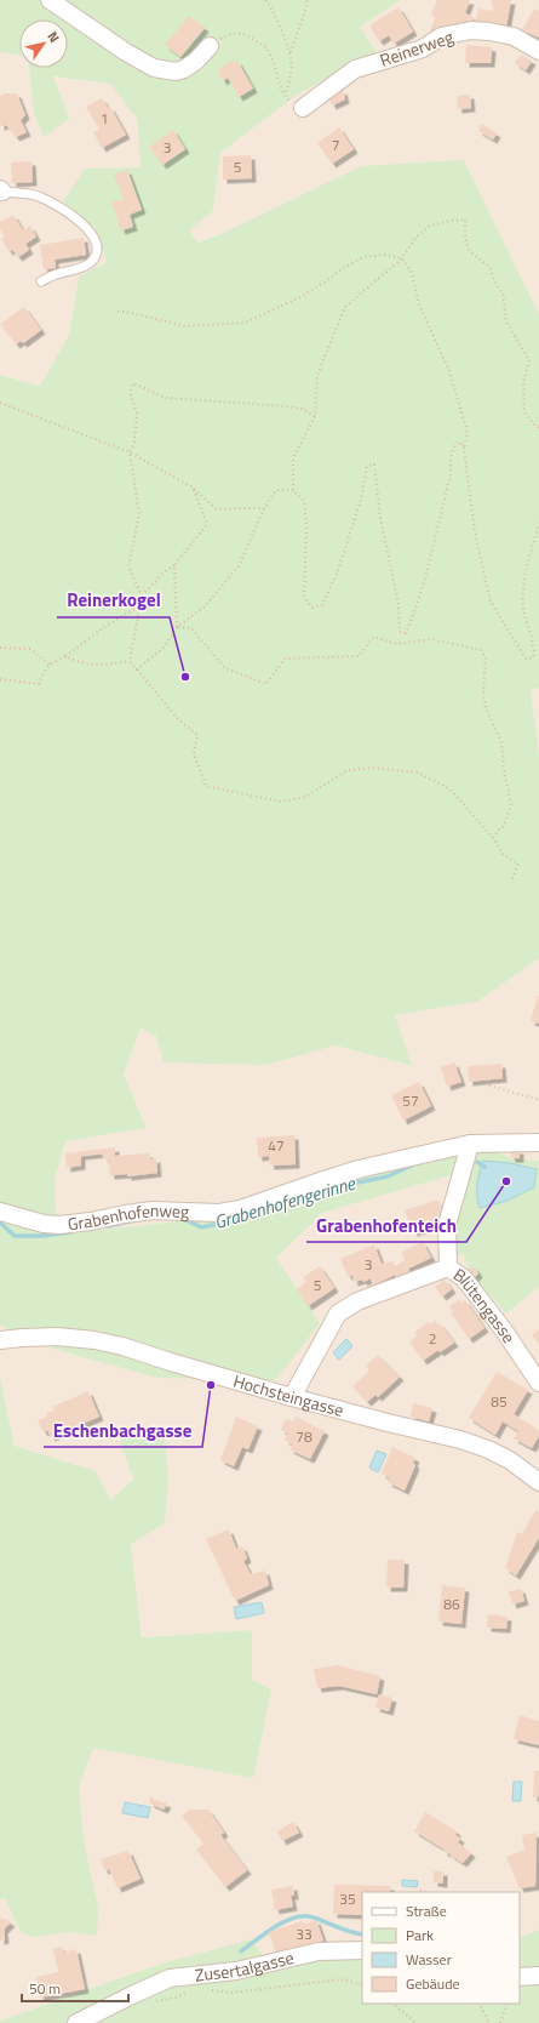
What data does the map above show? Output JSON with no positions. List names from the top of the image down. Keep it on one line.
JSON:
{"streets":{"street":["Reinerweg","Grabenhofenweg","Blütengasse","Hochsteingasse","Zusertalgasse"]},"crossings":[["Grabenhofenweg","Blütengasse"]],"water":["Grabenhofengerinne"],"places":["Reinerkogel","Grabenhofenteich","Eschenbachgasse"],"house_numbers":["1","7","3","5","57","47","3","5","2","85","78","86","35","33"],"legend":["Straße","Park","Wasser","Gebäude"],"scale_bar":"50 m","north":"top right"}
